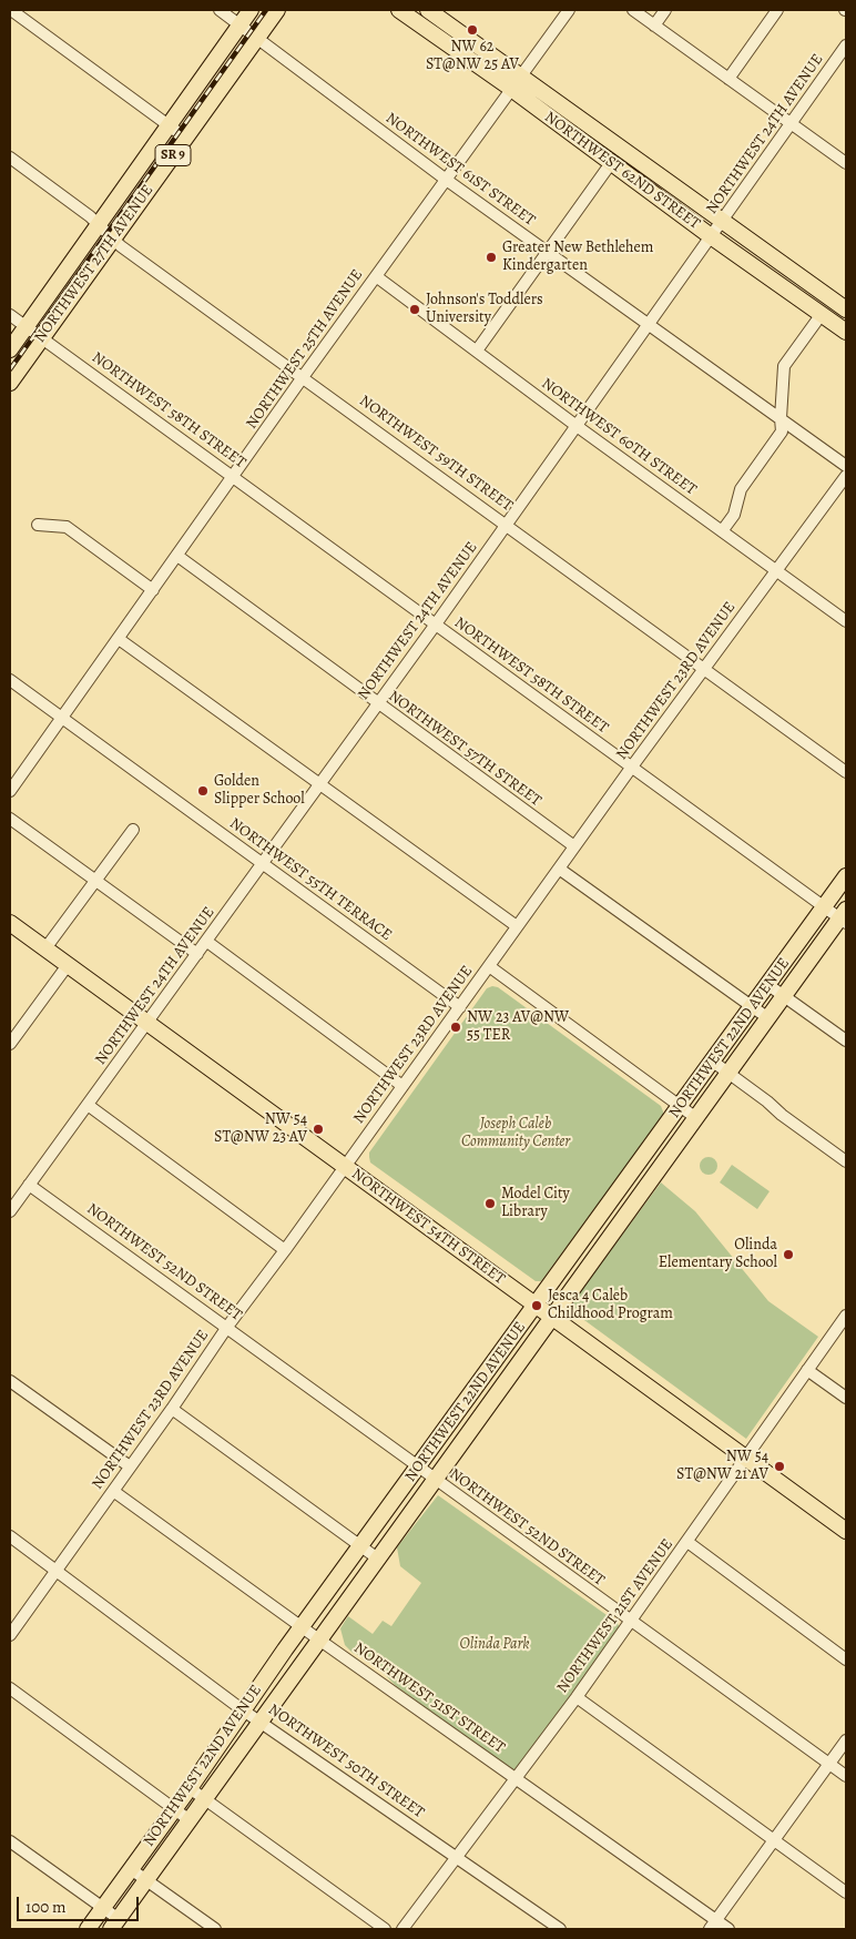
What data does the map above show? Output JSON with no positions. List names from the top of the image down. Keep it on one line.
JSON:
{"streets":{"main road":["SR 9","NORTHWEST 62ND STREET","NORTHWEST 27TH AVENUE","NORTHWEST 22ND AVENUE","NORTHWEST 54TH STREET"],"street":["NORTHWEST 24TH AVENUE","NORTHWEST 61ST STREET","NORTHWEST 25TH AVENUE","NORTHWEST 58TH STREET","NORTHWEST 60TH STREET","NORTHWEST 59TH STREET","NORTHWEST 23RD AVENUE","NORTHWEST 57TH STREET","NORTHWEST 55TH TERRACE","NORTHWEST 52ND STREET","NORTHWEST 21ST AVENUE","NORTHWEST 51ST STREET","NORTHWEST 50TH STREET"]},"crossings":[["NORTHWEST 24TH AVENUE","NORTHWEST 61ST STREET"],["NORTHWEST 24TH AVENUE","NORTHWEST 62ND STREET"],["NORTHWEST 24TH AVENUE","NORTHWEST 58TH STREET"],["NORTHWEST 24TH AVENUE","NORTHWEST 60TH STREET"],["NORTHWEST 24TH AVENUE","NORTHWEST 59TH STREET"],["NORTHWEST 24TH AVENUE","NORTHWEST 57TH STREET"],["NORTHWEST 24TH AVENUE","NORTHWEST 55TH TERRACE"],["NORTHWEST 24TH AVENUE","NORTHWEST 54TH STREET"],["NORTHWEST 24TH AVENUE","NORTHWEST 52ND STREET"],["NORTHWEST 61ST STREET","NORTHWEST 27TH AVENUE"],["NORTHWEST 61ST STREET","NORTHWEST 25TH AVENUE"],["NORTHWEST 62ND STREET","NORTHWEST 25TH AVENUE"],["NORTHWEST 27TH AVENUE","NORTHWEST 58TH STREET"],["NORTHWEST 27TH AVENUE","NORTHWEST 59TH STREET"],["NORTHWEST 25TH AVENUE","NORTHWEST 58TH STREET"],["NORTHWEST 25TH AVENUE","NORTHWEST 60TH STREET"],["NORTHWEST 25TH AVENUE","NORTHWEST 59TH STREET"],["NORTHWEST 25TH AVENUE","NORTHWEST 57TH STREET"],["NORTHWEST 25TH AVENUE","NORTHWEST 55TH TERRACE"],["NORTHWEST 58TH STREET","NORTHWEST 23RD AVENUE"],["NORTHWEST 58TH STREET","NORTHWEST 22ND AVENUE"],["NORTHWEST 60TH STREET","NORTHWEST 23RD AVENUE"],["NORTHWEST 59TH STREET","NORTHWEST 23RD AVENUE"],["NORTHWEST 23RD AVENUE","NORTHWEST 57TH STREET"],["NORTHWEST 23RD AVENUE","NORTHWEST 55TH TERRACE"],["NORTHWEST 23RD AVENUE","NORTHWEST 54TH STREET"],["NORTHWEST 23RD AVENUE","NORTHWEST 52ND STREET"],["NORTHWEST 23RD AVENUE","NORTHWEST 51ST STREET"],["NORTHWEST 23RD AVENUE","NORTHWEST 50TH STREET"],["NORTHWEST 22ND AVENUE","NORTHWEST 54TH STREET"],["NORTHWEST 22ND AVENUE","NORTHWEST 52ND STREET"],["NORTHWEST 22ND AVENUE","NORTHWEST 51ST STREET"],["NORTHWEST 22ND AVENUE","NORTHWEST 50TH STREET"],["NORTHWEST 54TH STREET","NORTHWEST 21ST AVENUE"],["NORTHWEST 52ND STREET","NORTHWEST 21ST AVENUE"],["NORTHWEST 21ST AVENUE","NORTHWEST 51ST STREET"],["NORTHWEST 21ST AVENUE","NORTHWEST 50TH STREET"]],"parks":["Joseph Caleb Community Center","Olinda Park"],"places":["NW 62 ST@NW 25 AV","Greater New Bethlehem Kindergarten","Johnson's Toddlers University","Golden Slipper School","NW 23 AV@NW 55 TER","NW 54 ST@NW 23 AV","Model City Library","Olinda Elementary School","Jesca 4 Caleb Childhood Program","NW 54 ST@NW 21 AV"],"scale_bar":"100 m"}
